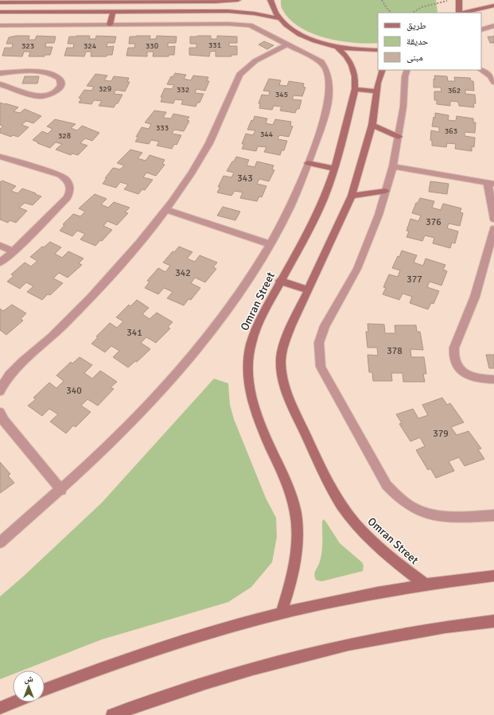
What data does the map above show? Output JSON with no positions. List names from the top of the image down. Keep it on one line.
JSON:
{"streets":{"street":["Omran Street"]},"house_numbers":["331","323","324","330","329","332","362","345","333","363","344","328","343","376","342","377","341","378","340","379"],"legend":["طريق","حديقة","مبنى"],"north":"top"}
